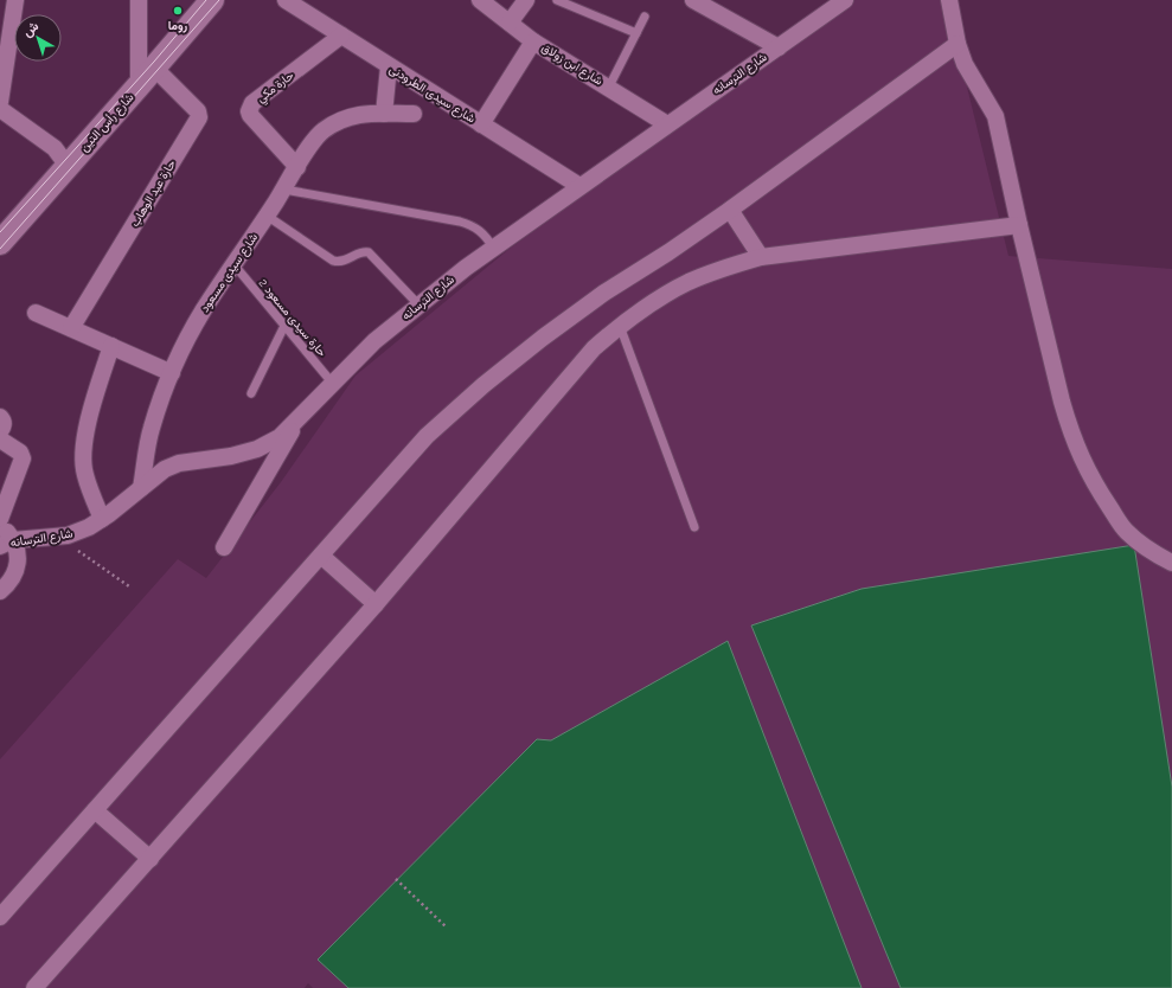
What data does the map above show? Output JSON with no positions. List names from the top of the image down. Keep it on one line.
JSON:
{"streets":{"street":["شارع ابن زولاق","شارع الترسانه","حارة مكي","شارع سيدى الطرودنى","شارع رأس التين","حارة عبد الوهاب","شارع سيدى مسعود"],"lane":["حارة سيدى مسعود 2"]},"crossings":[["شارع ابن زولاق","شارع الترسانه"],["شارع الترسانه","شارع سيدى الطرودنى"],["شارع الترسانه","شارع سيدى مسعود"],["شارع الترسانه","حارة سيدى مسعود 2"],["حارة مكي","شارع سيدى الطرودنى"],["حارة مكي","شارع سيدى مسعود"],["شارع رأس التين","حارة عبد الوهاب"],["شارع سيدى مسعود","حارة سيدى مسعود 2"]],"places":["روما"],"north":"top left"}
